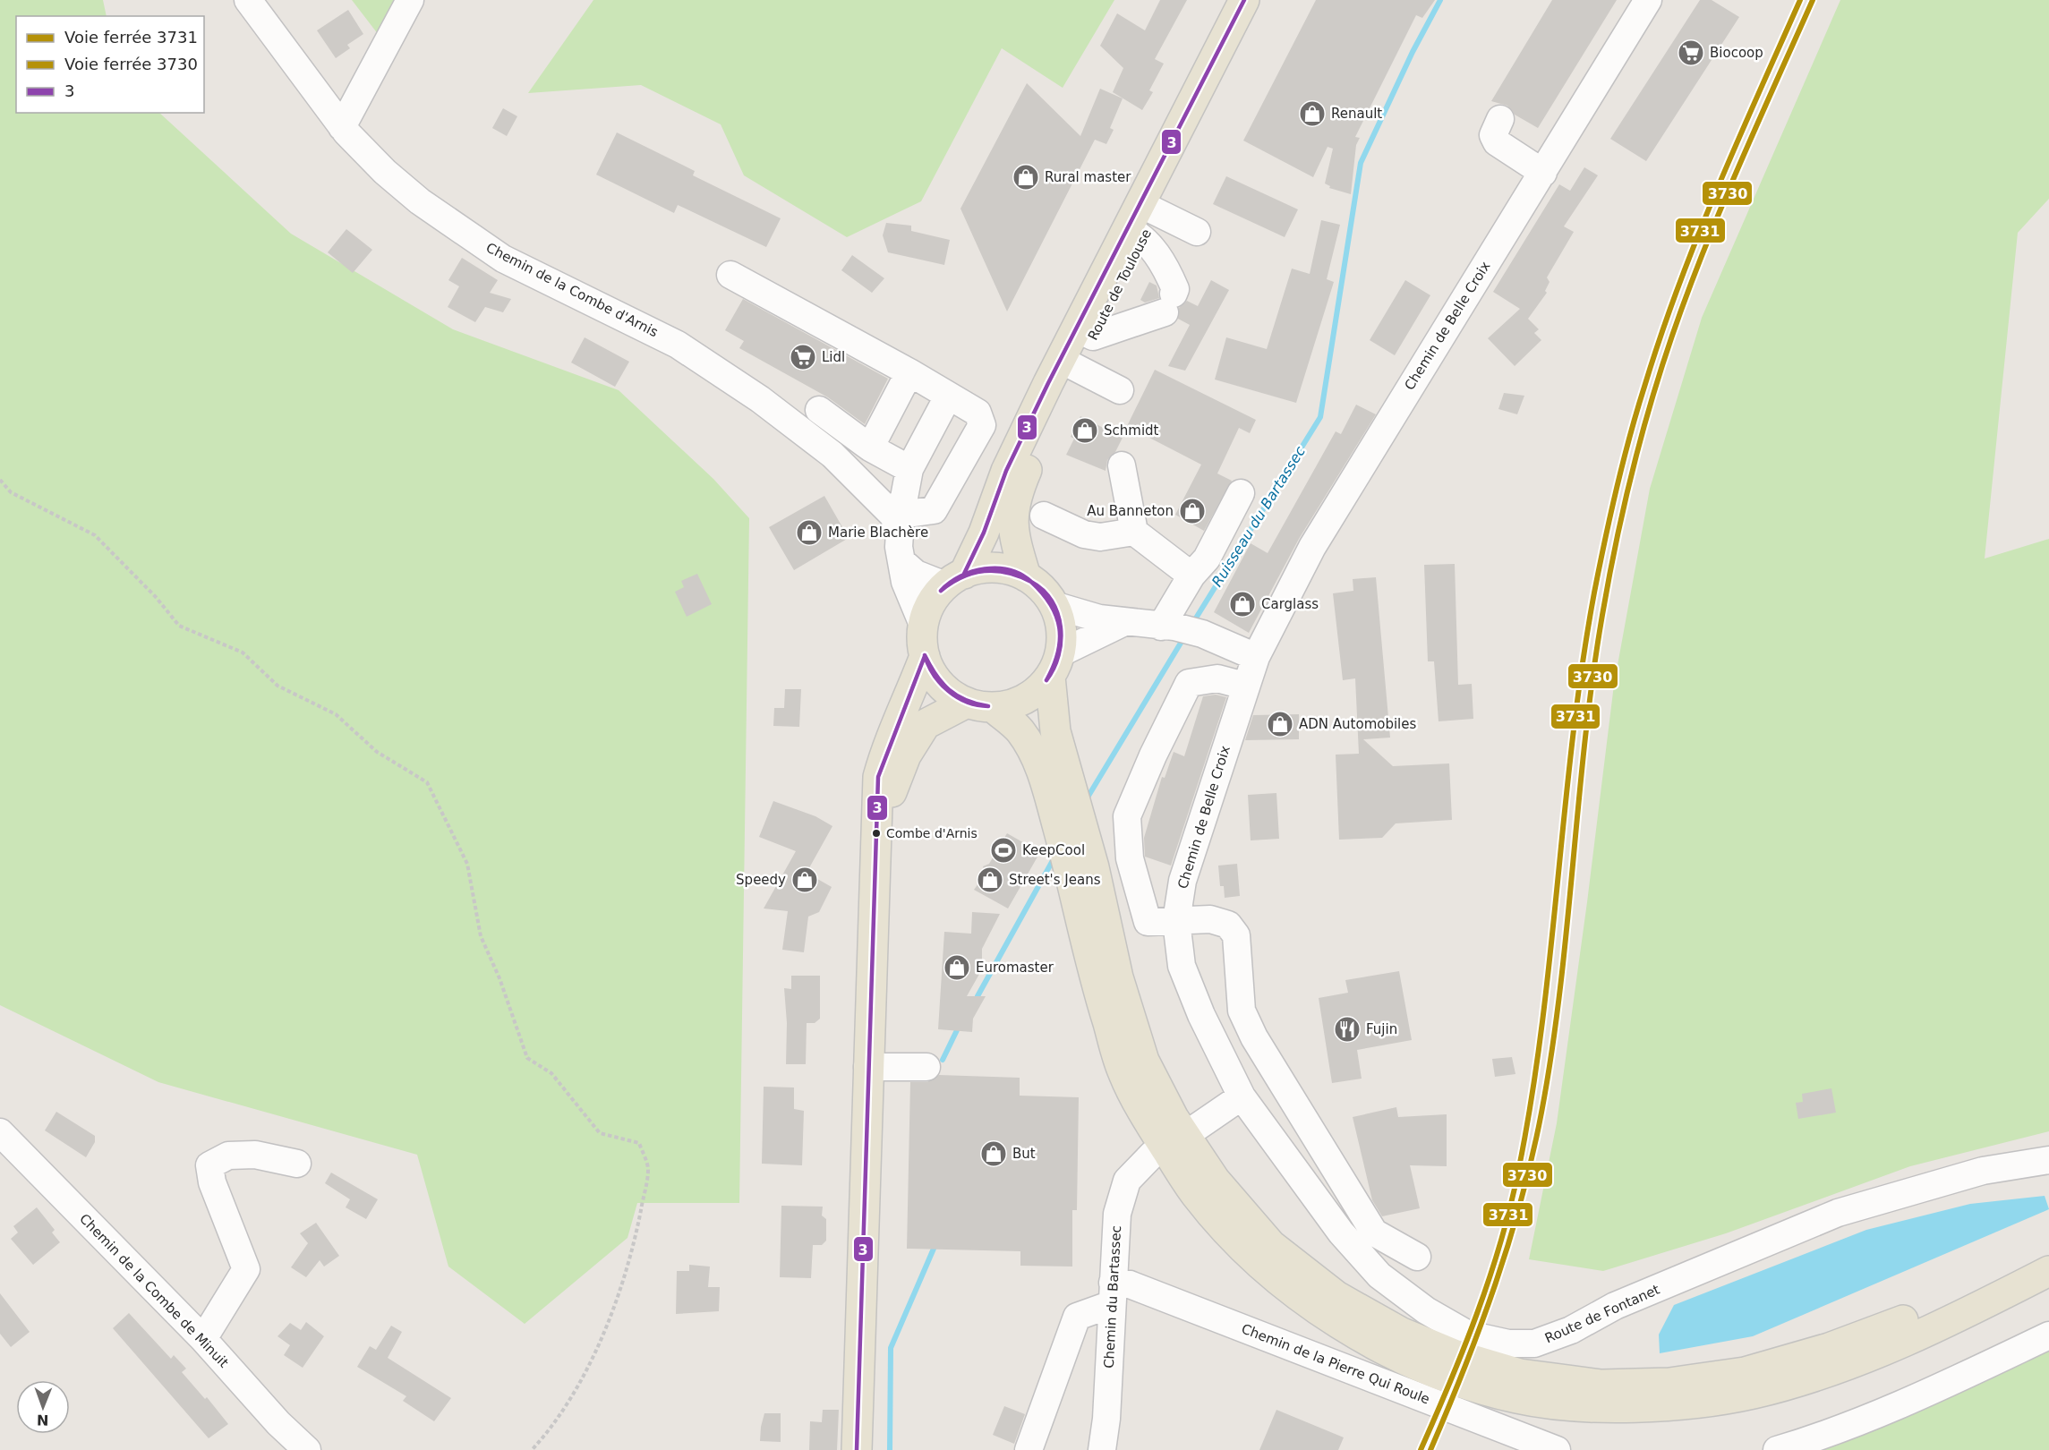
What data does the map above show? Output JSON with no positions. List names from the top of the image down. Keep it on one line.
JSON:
{"streets":{"main road":["Route de Toulouse"],"street":["Chemin de la Combe d'Arnis","Chemin de Belle Croix","Chemin de la Combe de Minuit","Chemin du Bartassec","Route de Fontanet","Chemin de la Pierre Qui Roule"]},"crossings":[["Chemin de Belle Croix","Route de Fontanet"],["Chemin du Bartassec","Chemin de la Pierre Qui Roule"]],"water":["Ruisseau du Bartassec"],"places":{"supermarket":["Biocoop","Lidl"],"shop":["Renault","Rural master","Schmidt","Au Banneton","Marie Blachère","Carglass","ADN Automobiles","Speedy","Street's Jeans","Euromaster","But"],"other":["Combe d'Arnis"],"sports":["KeepCool"],"restaurant":["Fujin"]},"lines":["rail line 3731","rail line 3730","transit line 3"],"legend":["Voie ferrée 3731","Voie ferrée 3730","3"],"north":"bottom"}
